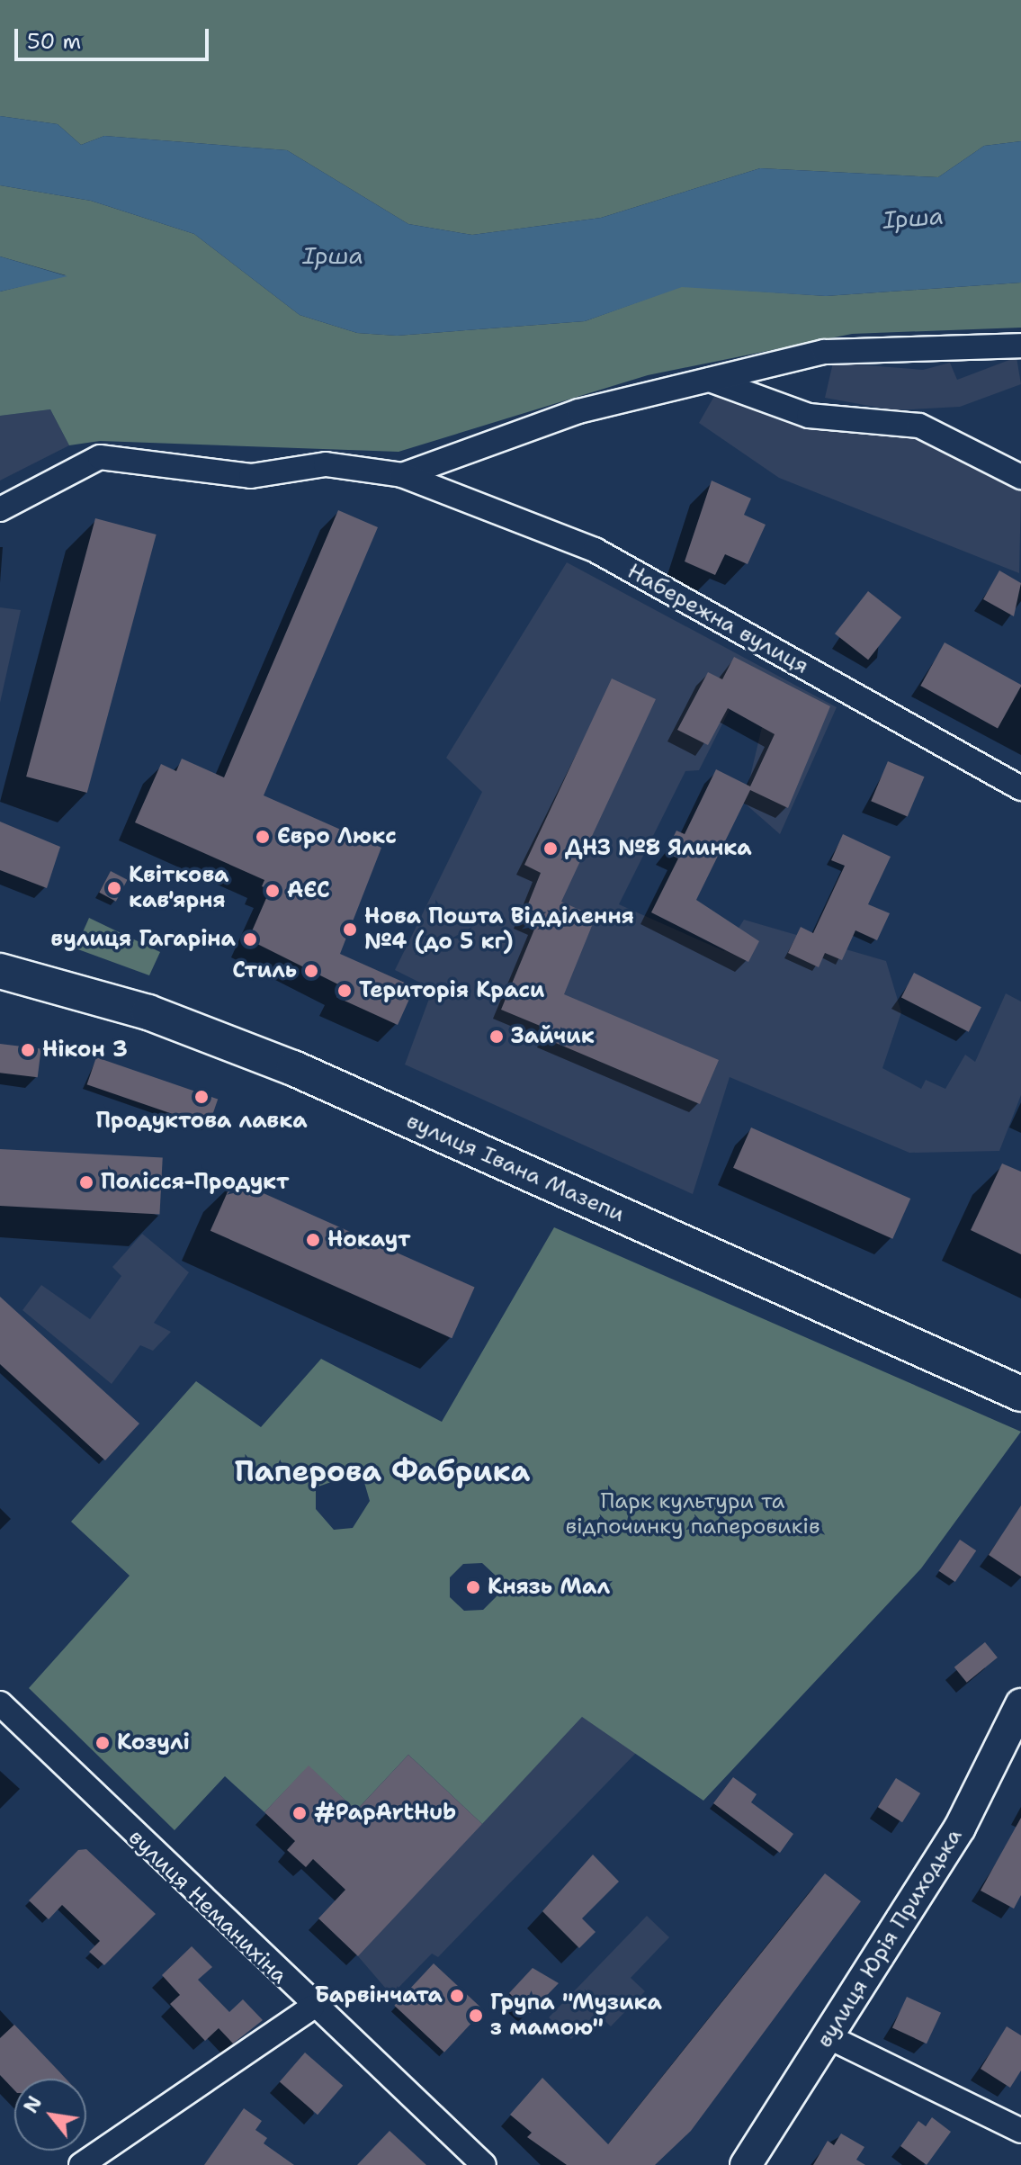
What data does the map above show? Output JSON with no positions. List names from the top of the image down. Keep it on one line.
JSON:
{"streets":{"main road":["вулиця Івана Мазепи"],"street":["Набережна вулиця","вулиця Неманихіна","вулиця Юрія Приходька"]},"districts":["Паперова Фабрика"],"water":["Ірша"],"parks":["Парк культури та відпочинку паперовиків"],"places":["Євро Люкс","ДНЗ №8 Ялинка","Квіткова кав'ярня","АЄС","Нова Пошта Відділення №4 (до 5 кг)","вулиця Гагаріна","Стиль","Територія Краси","Зайчик","Нікон 3","Продуктова лавка","Полісся-Продукт","Нокаут","Князь Мал","Козулі","#PapArtHub","Барвінчата","Група \"Музика з мамою\""],"scale_bar":"50 m","north":"top left"}
